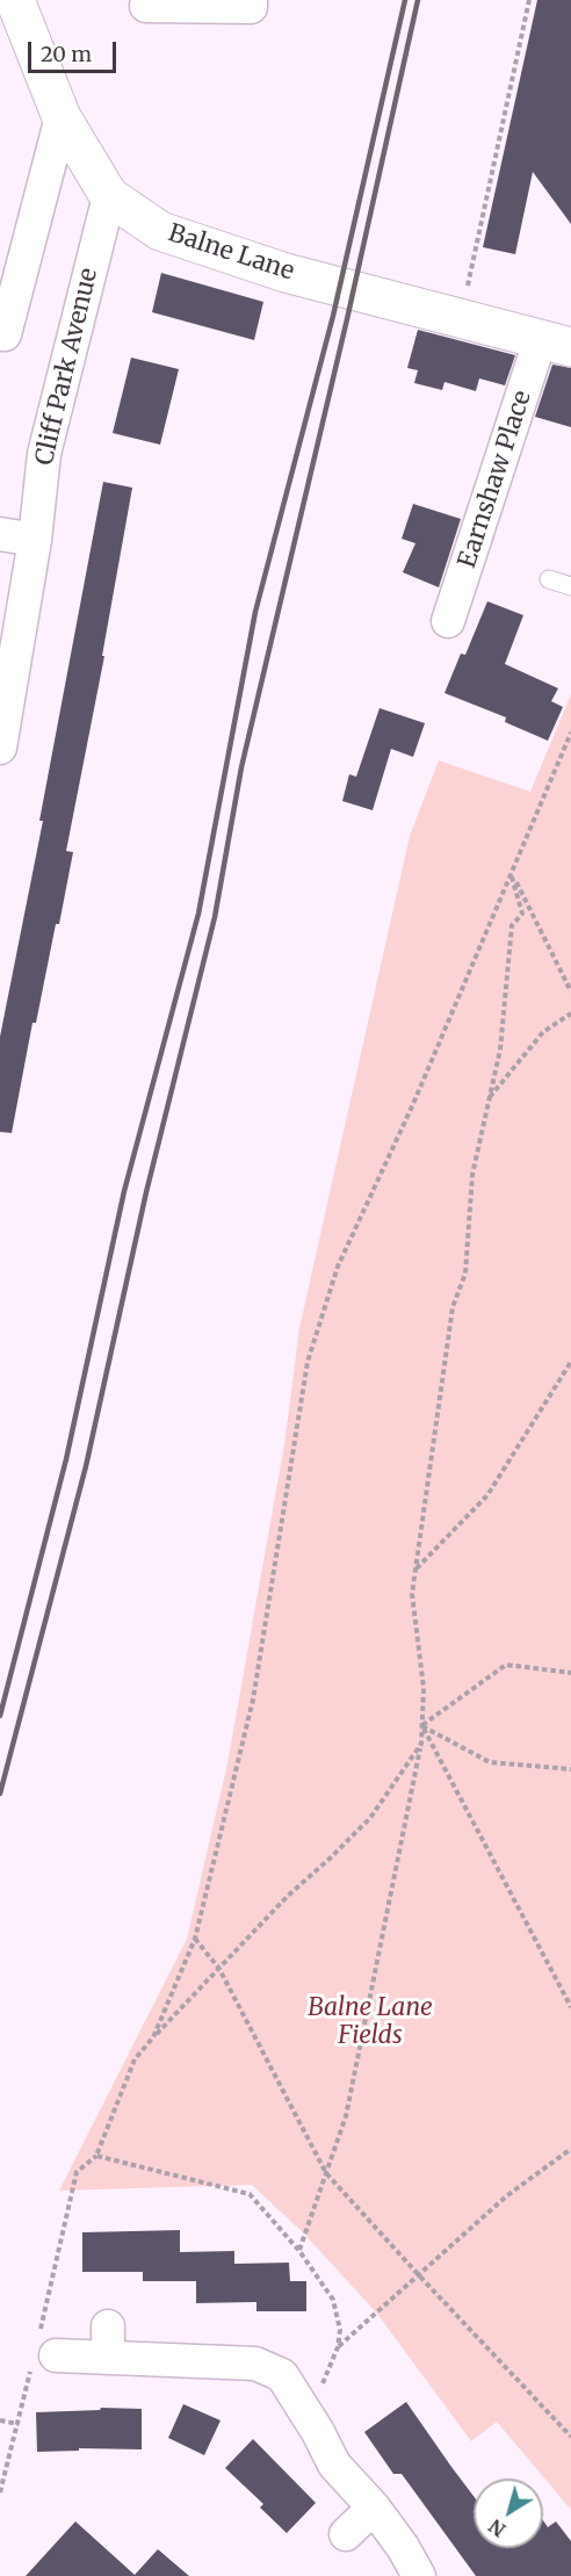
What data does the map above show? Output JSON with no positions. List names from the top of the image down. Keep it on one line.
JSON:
{"streets":{"street":["Balne Lane","Cliff Park Avenue","Earnshaw Place"]},"crossings":[["Balne Lane","Cliff Park Avenue"],["Balne Lane","Earnshaw Place"]],"parks":["Balne Lane Fields"],"scale_bar":"20 m","north":"bottom left"}
